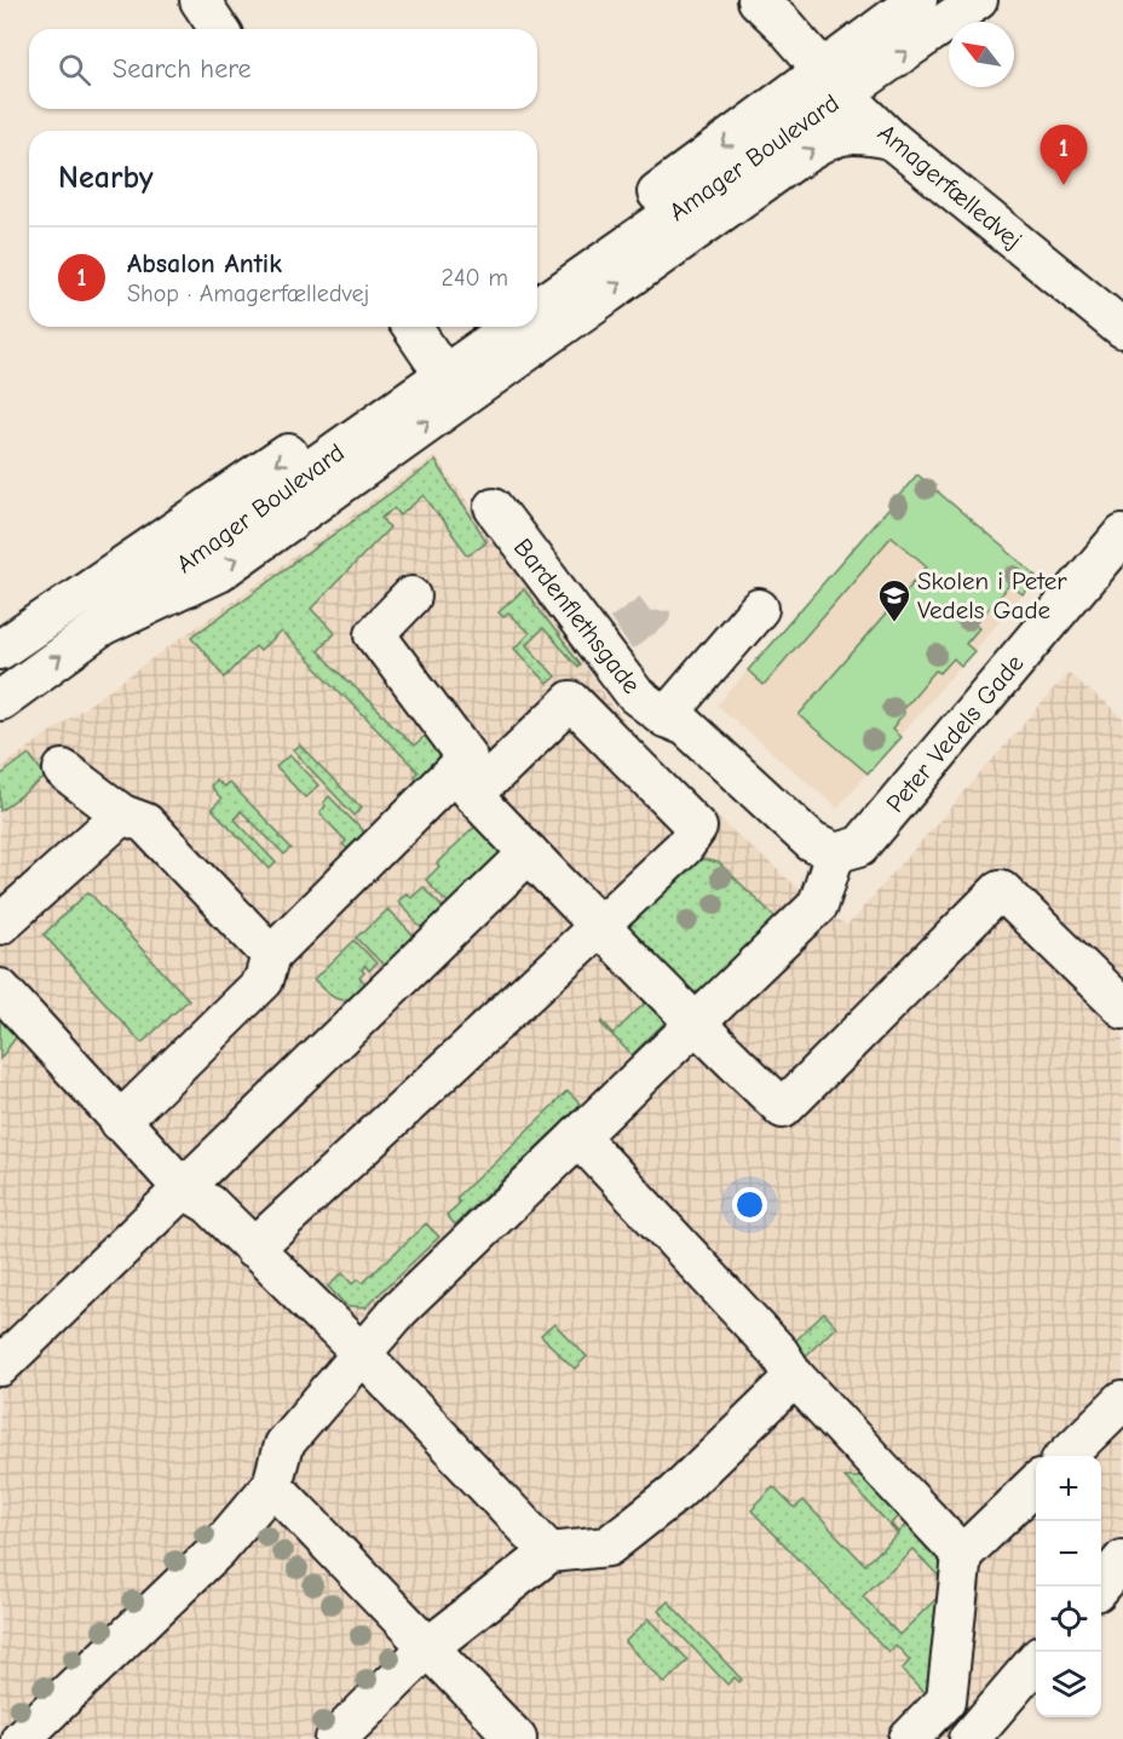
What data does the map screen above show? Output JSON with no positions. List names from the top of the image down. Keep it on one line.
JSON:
{"streets":{"street":["Amager Boulevard","Amagerfælledvej","Bardenflethsgade","Peter Vedels Gade"]},"crossings":[["Amager Boulevard","Amagerfælledvej"],["Bardenflethsgade","Peter Vedels Gade"]],"places":{"school or university":["Skolen i Peter Vedels Gade"]},"north":"top left","page":{"search":"Search here","pins":"1","heading":"Nearby","list":[{"mark":"1","name":"Absalon Antik","note":"Shop · Amagerfælledvej","value":"240 m"}],"map_buttons":["+","−"]}}
